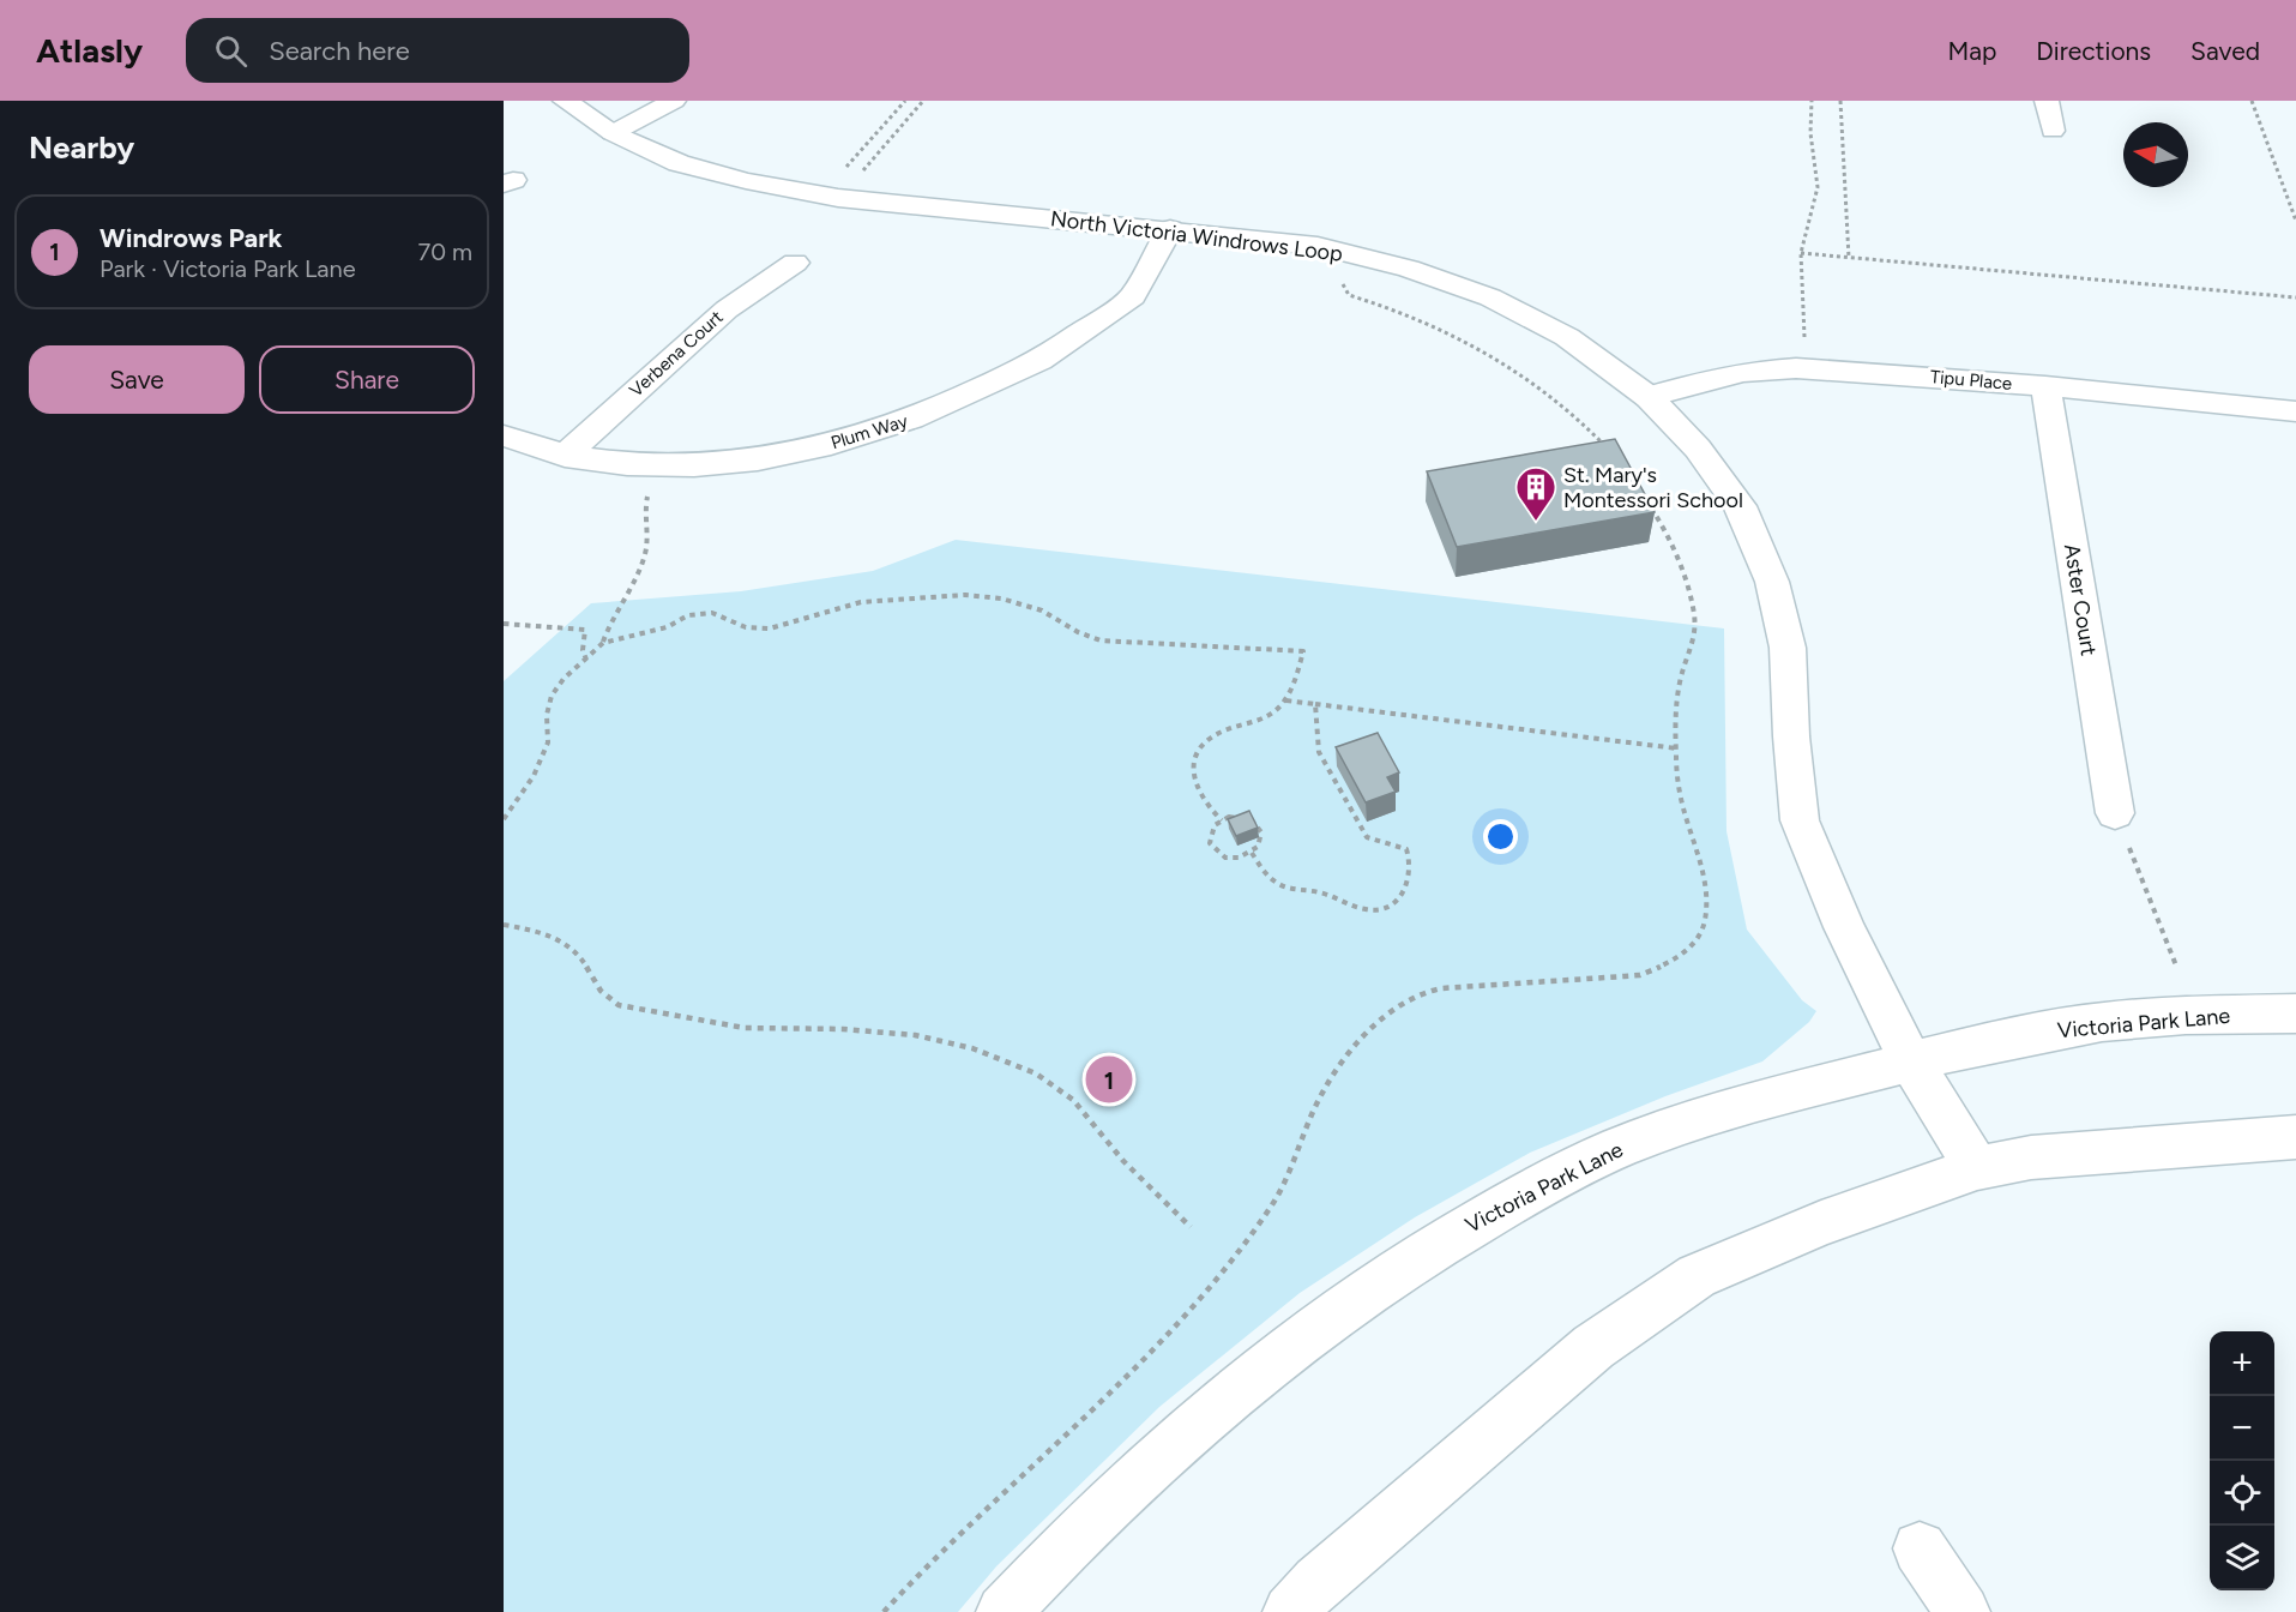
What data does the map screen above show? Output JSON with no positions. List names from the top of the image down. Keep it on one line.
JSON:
{"streets":{"street":["North Victoria Windrows Loop","Verbena Court","Tipu Place","Plum Way","Aster Court","Victoria Park Lane"]},"crossings":[["North Victoria Windrows Loop","Tipu Place"],["North Victoria Windrows Loop","Plum Way"],["North Victoria Windrows Loop","Victoria Park Lane"],["Verbena Court","Plum Way"],["Tipu Place","Aster Court"]],"places":{"building":["St. Mary's Montessori School"]},"north":"left","page":{"header":"Atlasly","search":"Search here","nav":["Map","Directions","Saved"],"heading":"Nearby","list":[{"mark":"1","name":"Windrows Park","note":"Park · Victoria Park Lane","value":"70 m"}],"buttons":["Save","Share"],"pins":"1","map_buttons":["+","−"]}}
